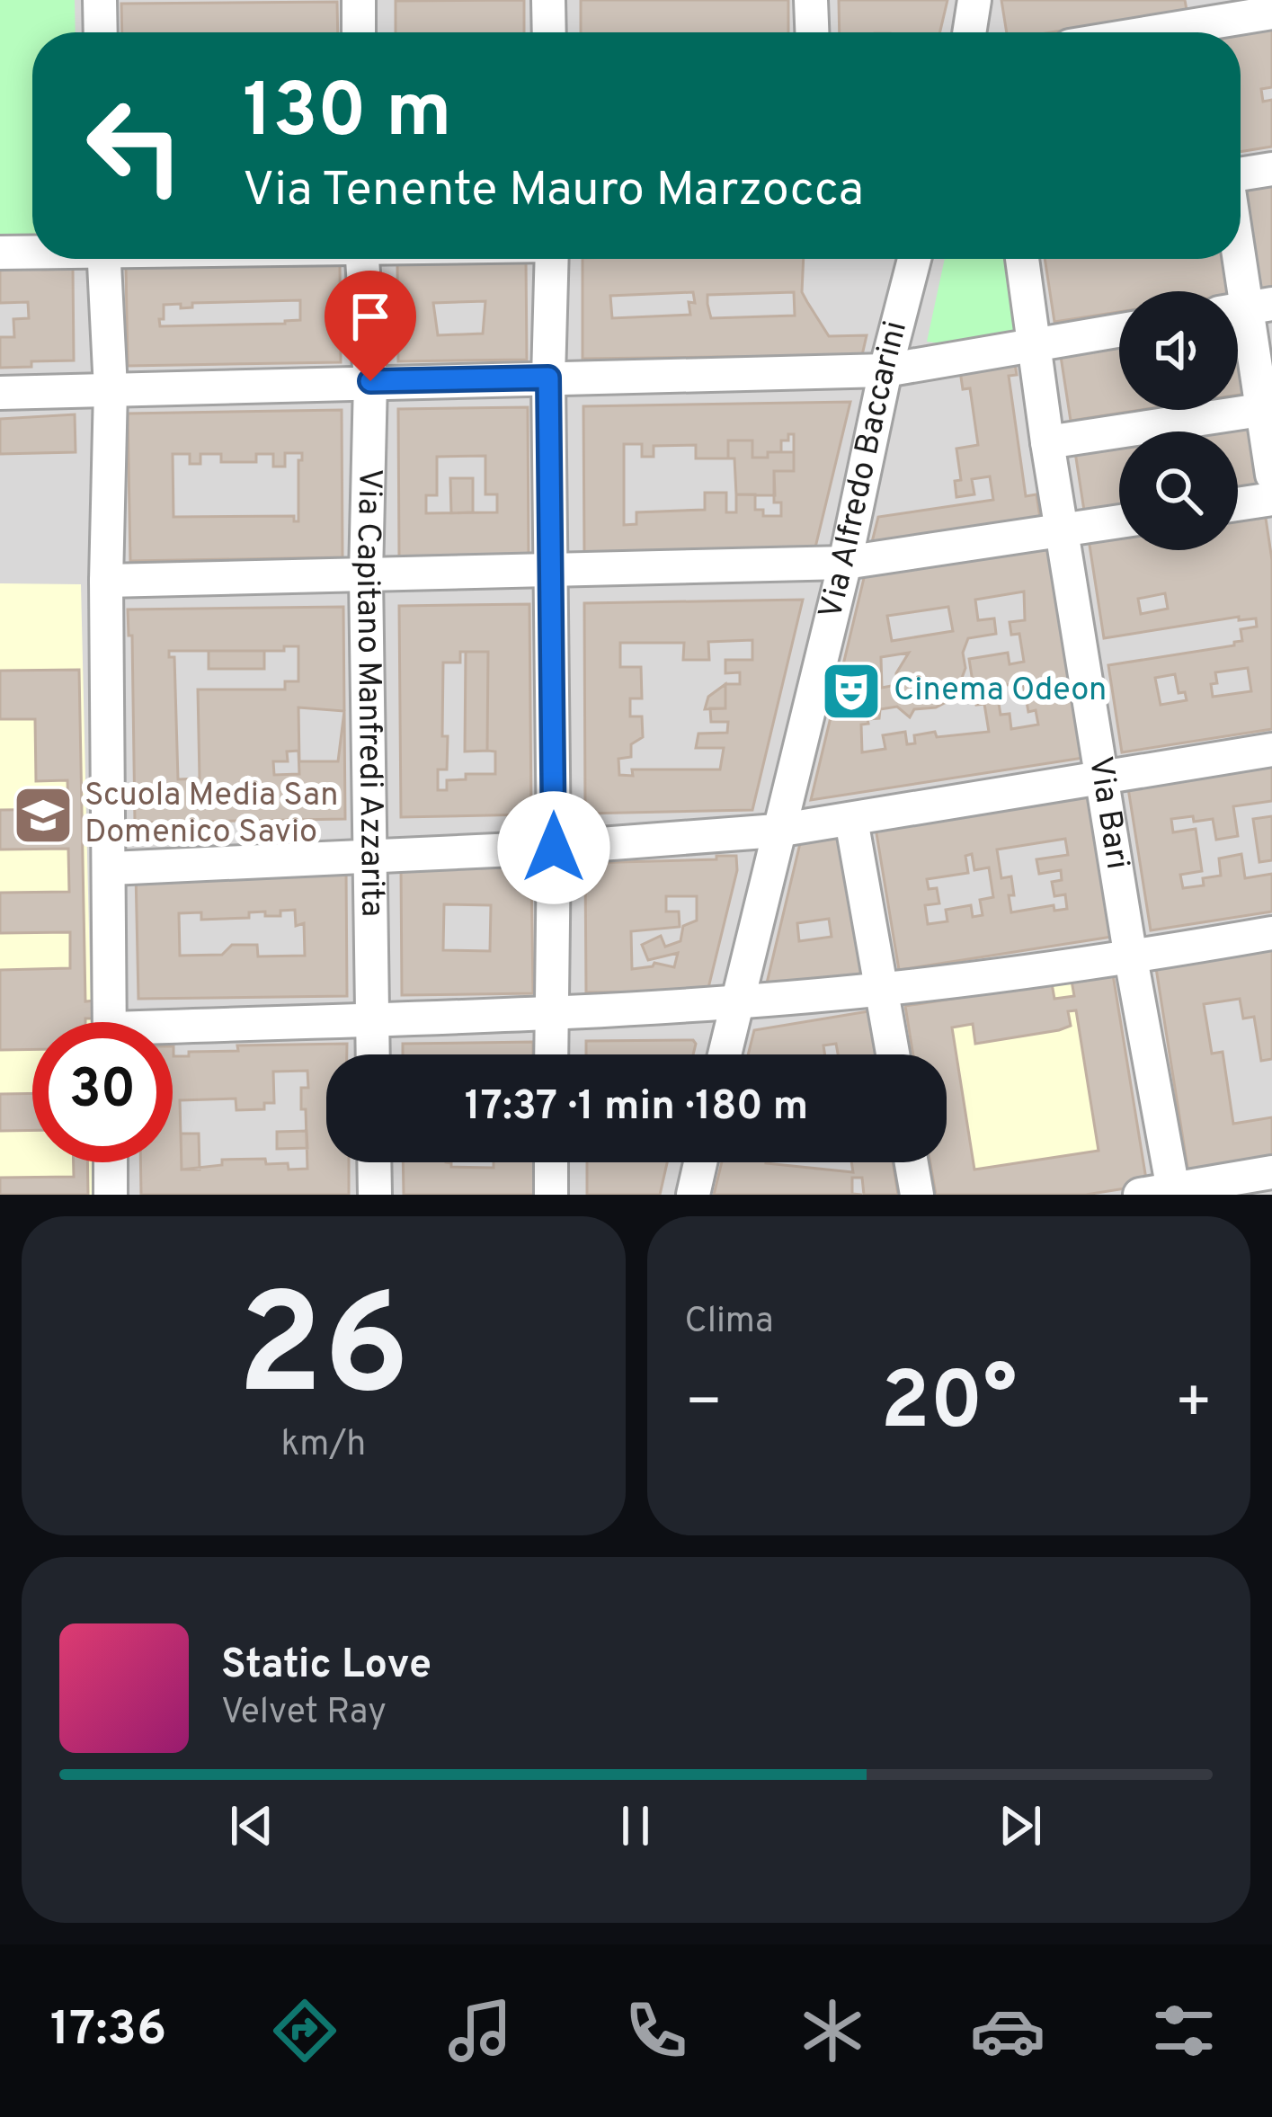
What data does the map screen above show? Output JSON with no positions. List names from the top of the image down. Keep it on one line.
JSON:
{"streets":{"street":["Via Alfredo Baccarini","Via Capitano Manfredi Azzarita","Via Bari"]},"places":{"theatre":["Cinema Odeon"],"school or university":["Scuola Media San Domenico Savio"]},"page":{"turn":["130 m","Via Tenente Mauro Marzocca"],"limit":"30","trip":"17:37 · 1 min · 180 m","tile":[["26","km/h"],"Clima"],"heat":["−","20°","+"],"song":["Static Love","Velvet Ray"],"tabs":"17:36"}}
